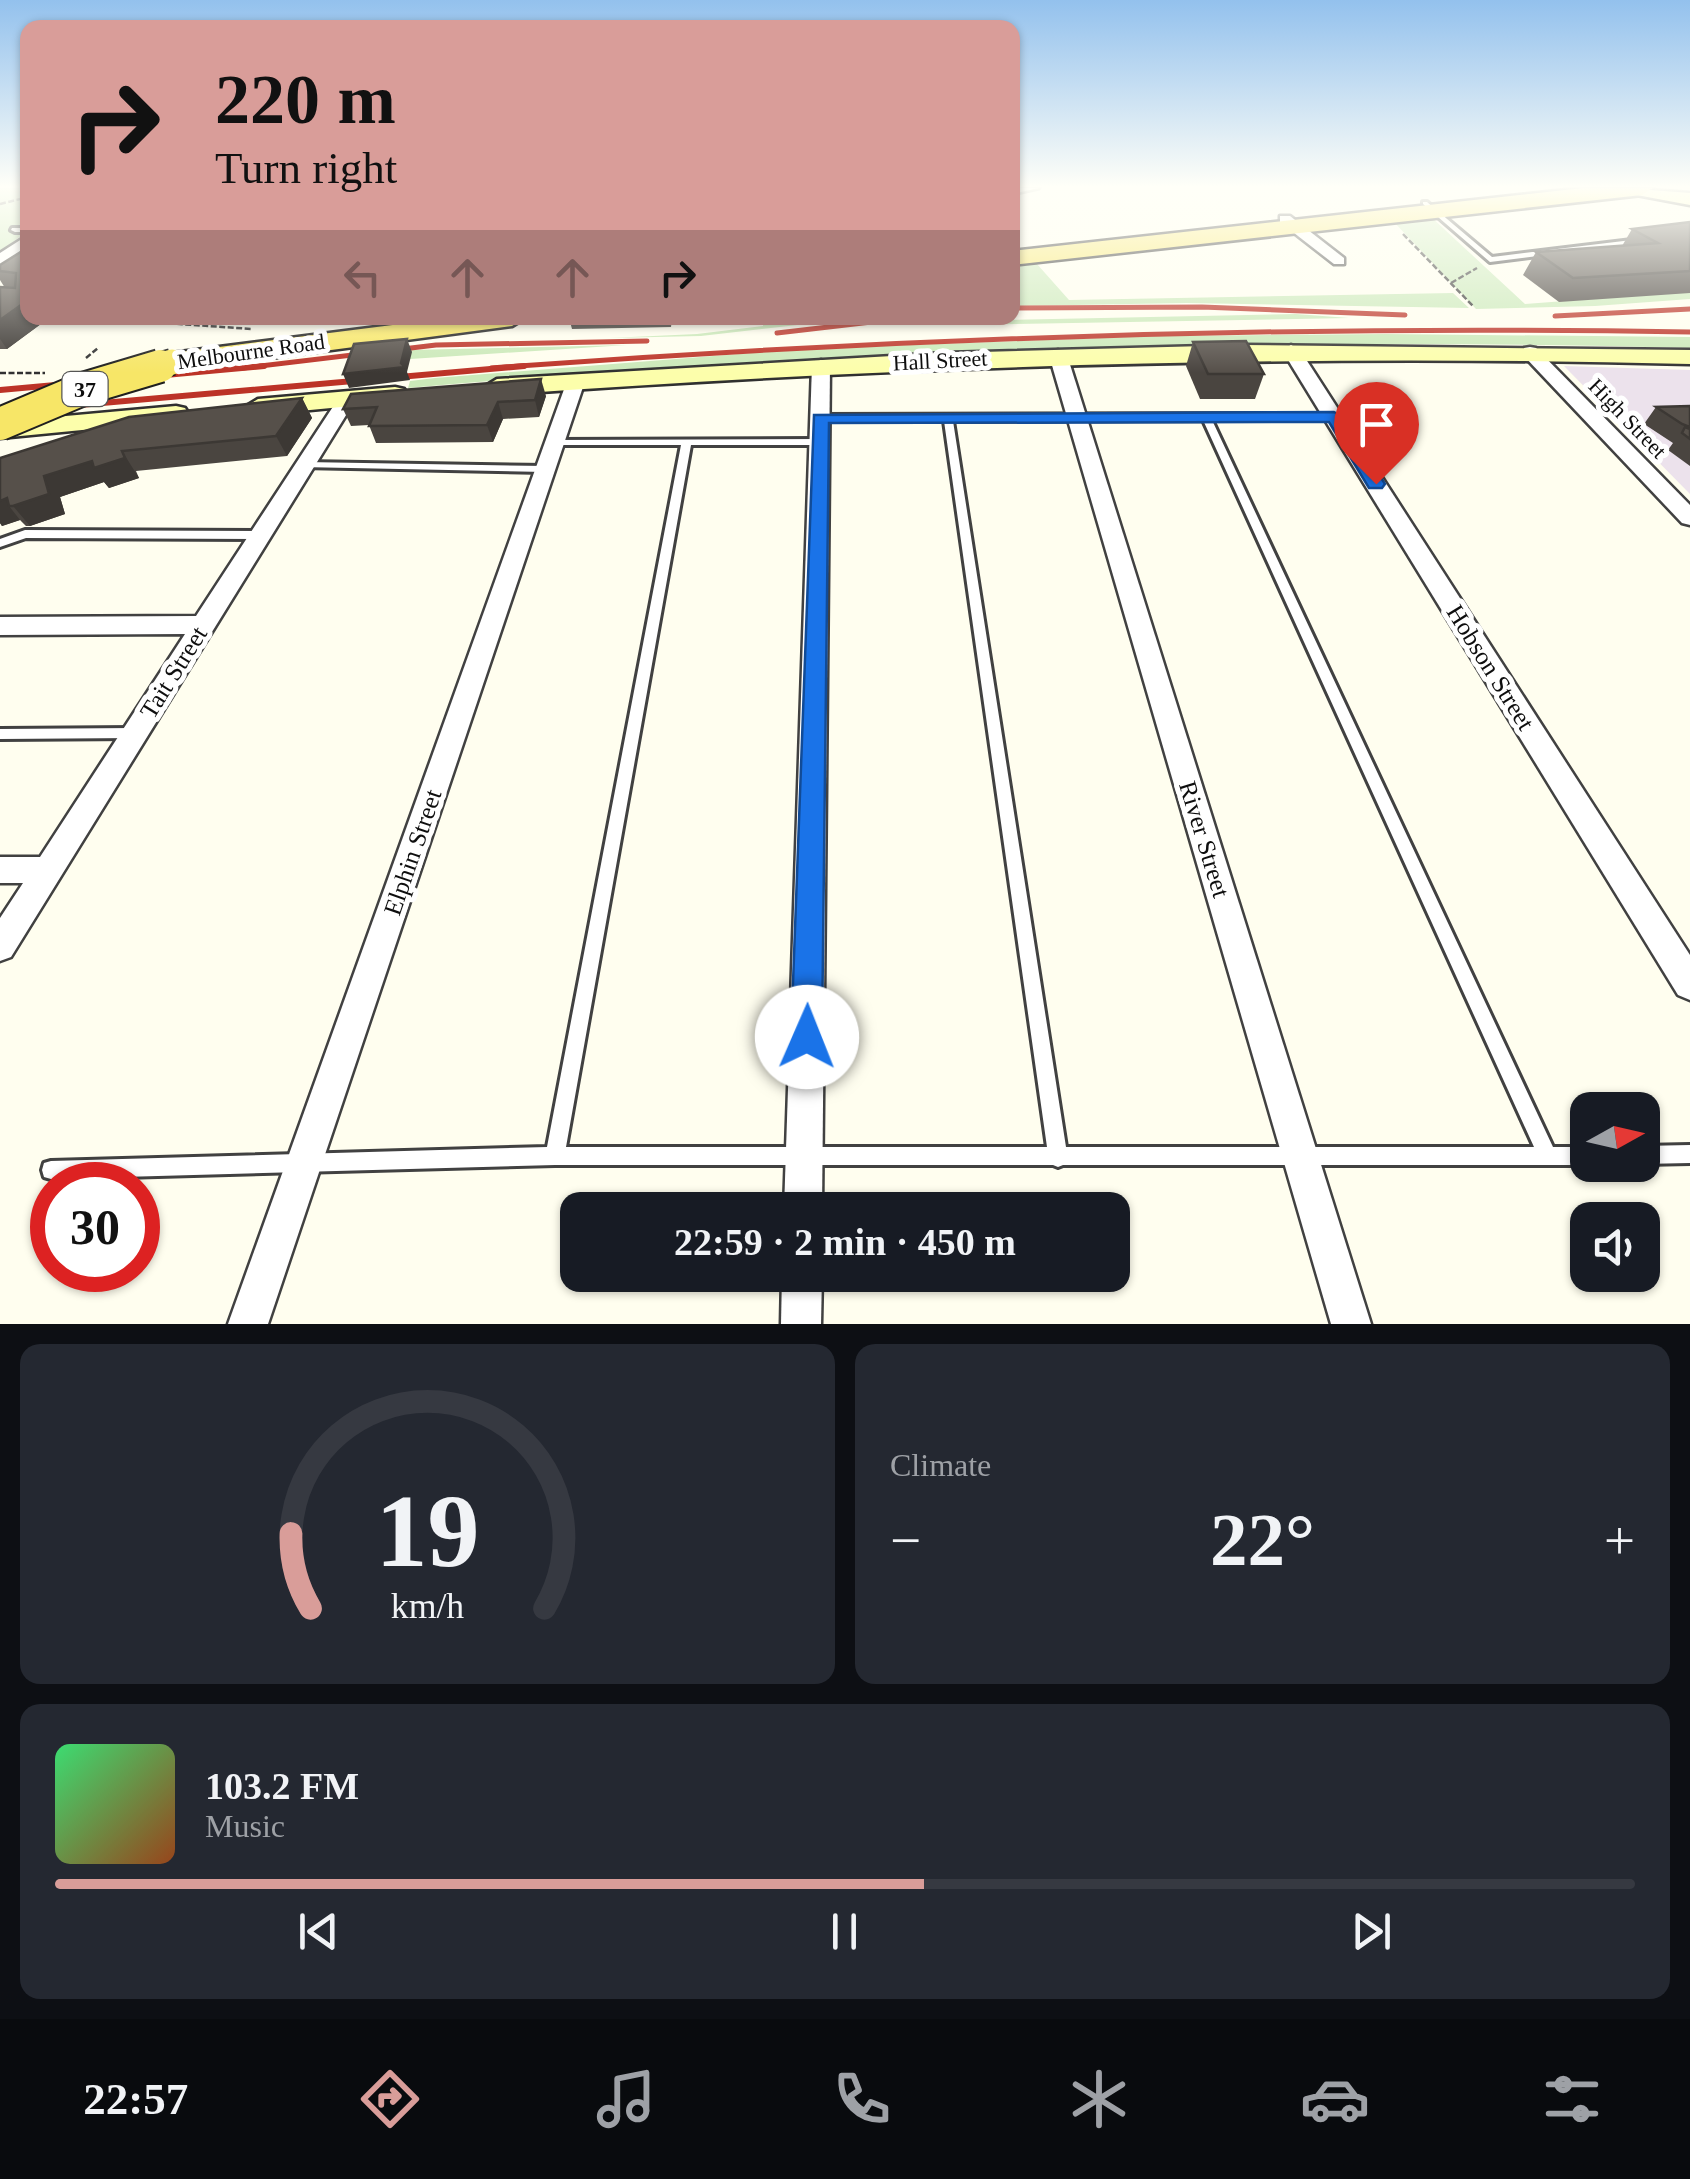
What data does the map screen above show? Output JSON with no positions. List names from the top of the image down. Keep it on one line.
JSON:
{"streets":{"main road":["Melbourne Road","37"],"street":["Hall Street","High Street","Hobson Street","Tait Street","River Street","Elphin Street"]},"crossings":[["Hall Street","High Street"],["Hall Street","Hobson Street"],["Hall Street","River Street"],["Hall Street","Elphin Street"]],"north":"right","page":{"turn":["220 m","Turn right"],"limit":"30","trip":"22:59 · 2 min · 450 m","tile":"Climate","heat":["−","22°","+"],"song":["103.2 FM","Music"],"tabs":"22:57","gauge":["19","km/h"]}}
